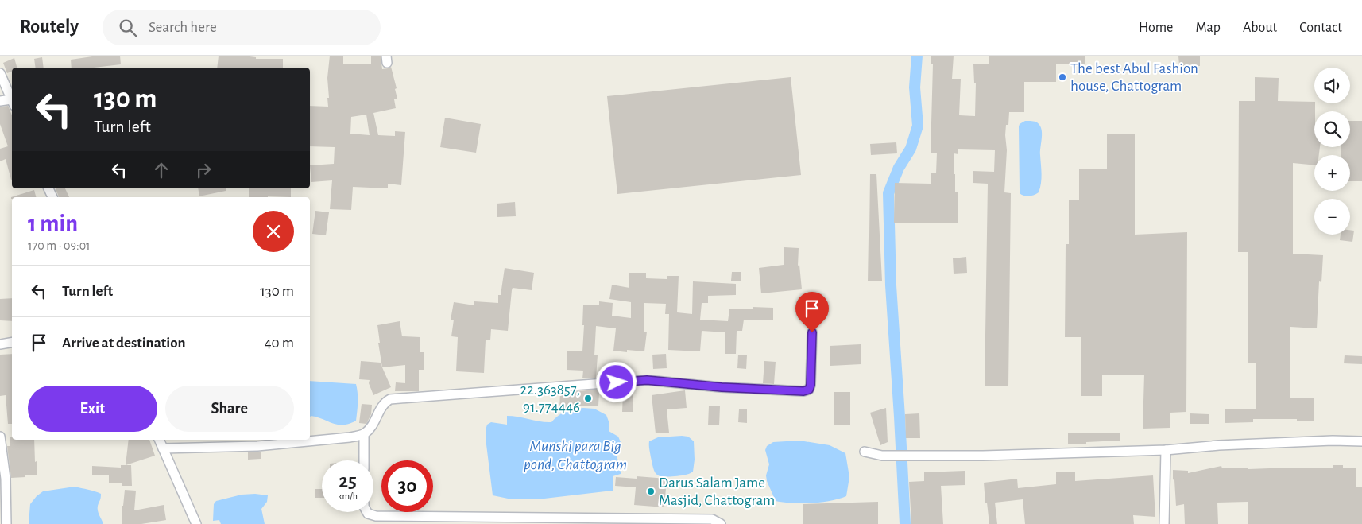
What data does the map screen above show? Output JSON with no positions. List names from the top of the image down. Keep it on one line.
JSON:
{"water":["Munshi para Big pond, Chattogram"],"places":["The best Abul Fashion house, Chattogram","22.363857, 91.774446","Darus Salam Jame Masjid, Chattogram"],"page":{"header":"Routely","search":"Search here","nav":["Home","Map","About","Contact"],"map_buttons":["+","−"],"turn":["130 m","Turn left"],"heading":["1 min","170 m · 09:01"],"list":[{"name":"Turn left","value":"130 m"},{"name":"Arrive at destination","value":"40 m"}],"buttons":["Exit","Share"],"speed":"25 km/h","limit":"30"}}
